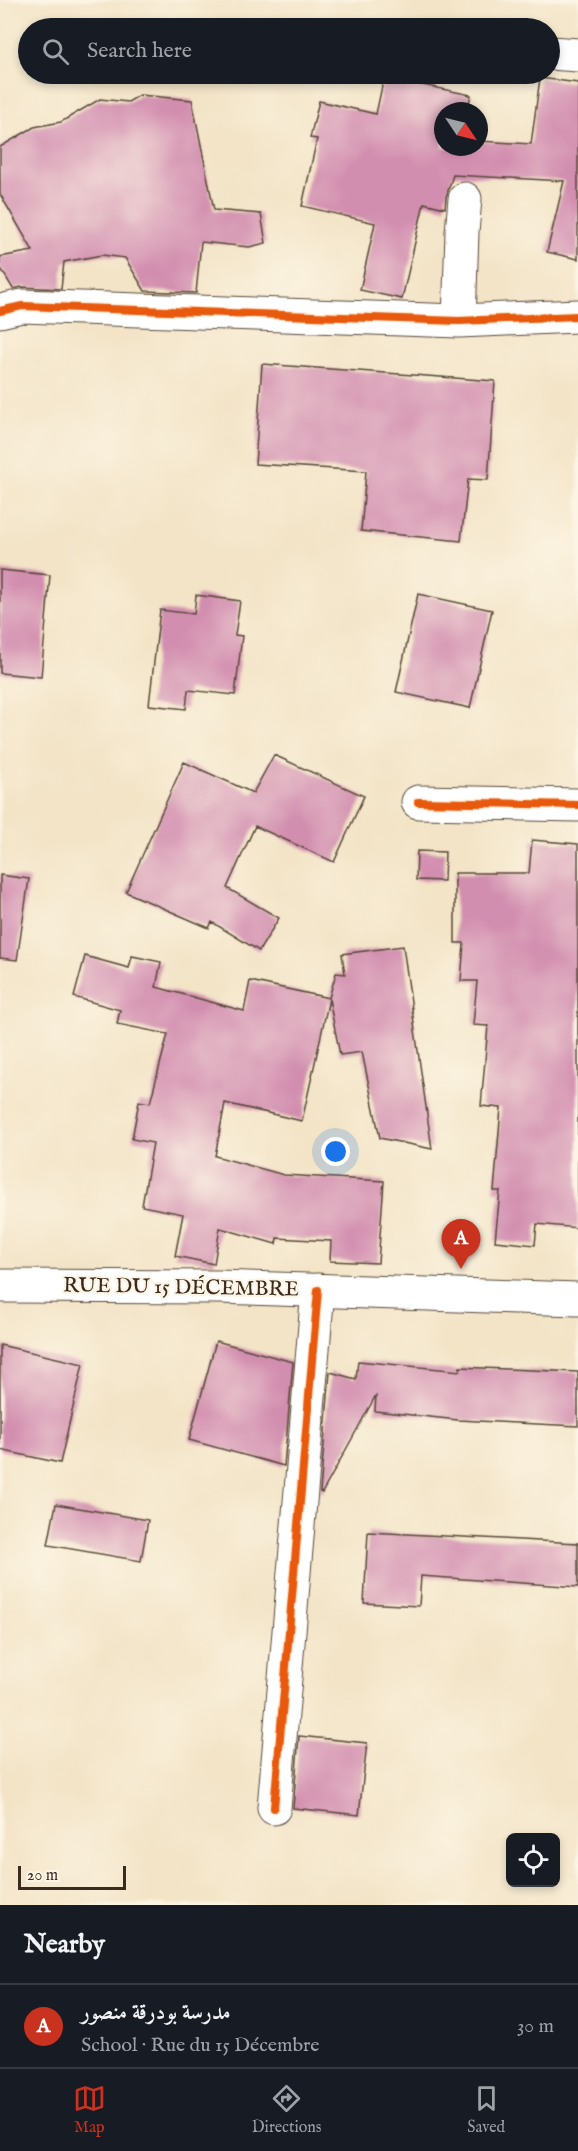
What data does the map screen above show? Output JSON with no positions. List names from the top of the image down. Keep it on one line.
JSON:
{"streets":{"street":["RUE DU 15 DÉCEMBRE"]},"scale_bar":"20 m","north":"bottom right","page":{"search":"Search here","pins":"A","scale":"20 m","heading":"Nearby","list":[{"mark":"A","name":"مدرسة بودرقة منصور","note":"School · Rue du 15 Décembre","value":"30 m"}],"nav":["Map","Directions","Saved"]}}
